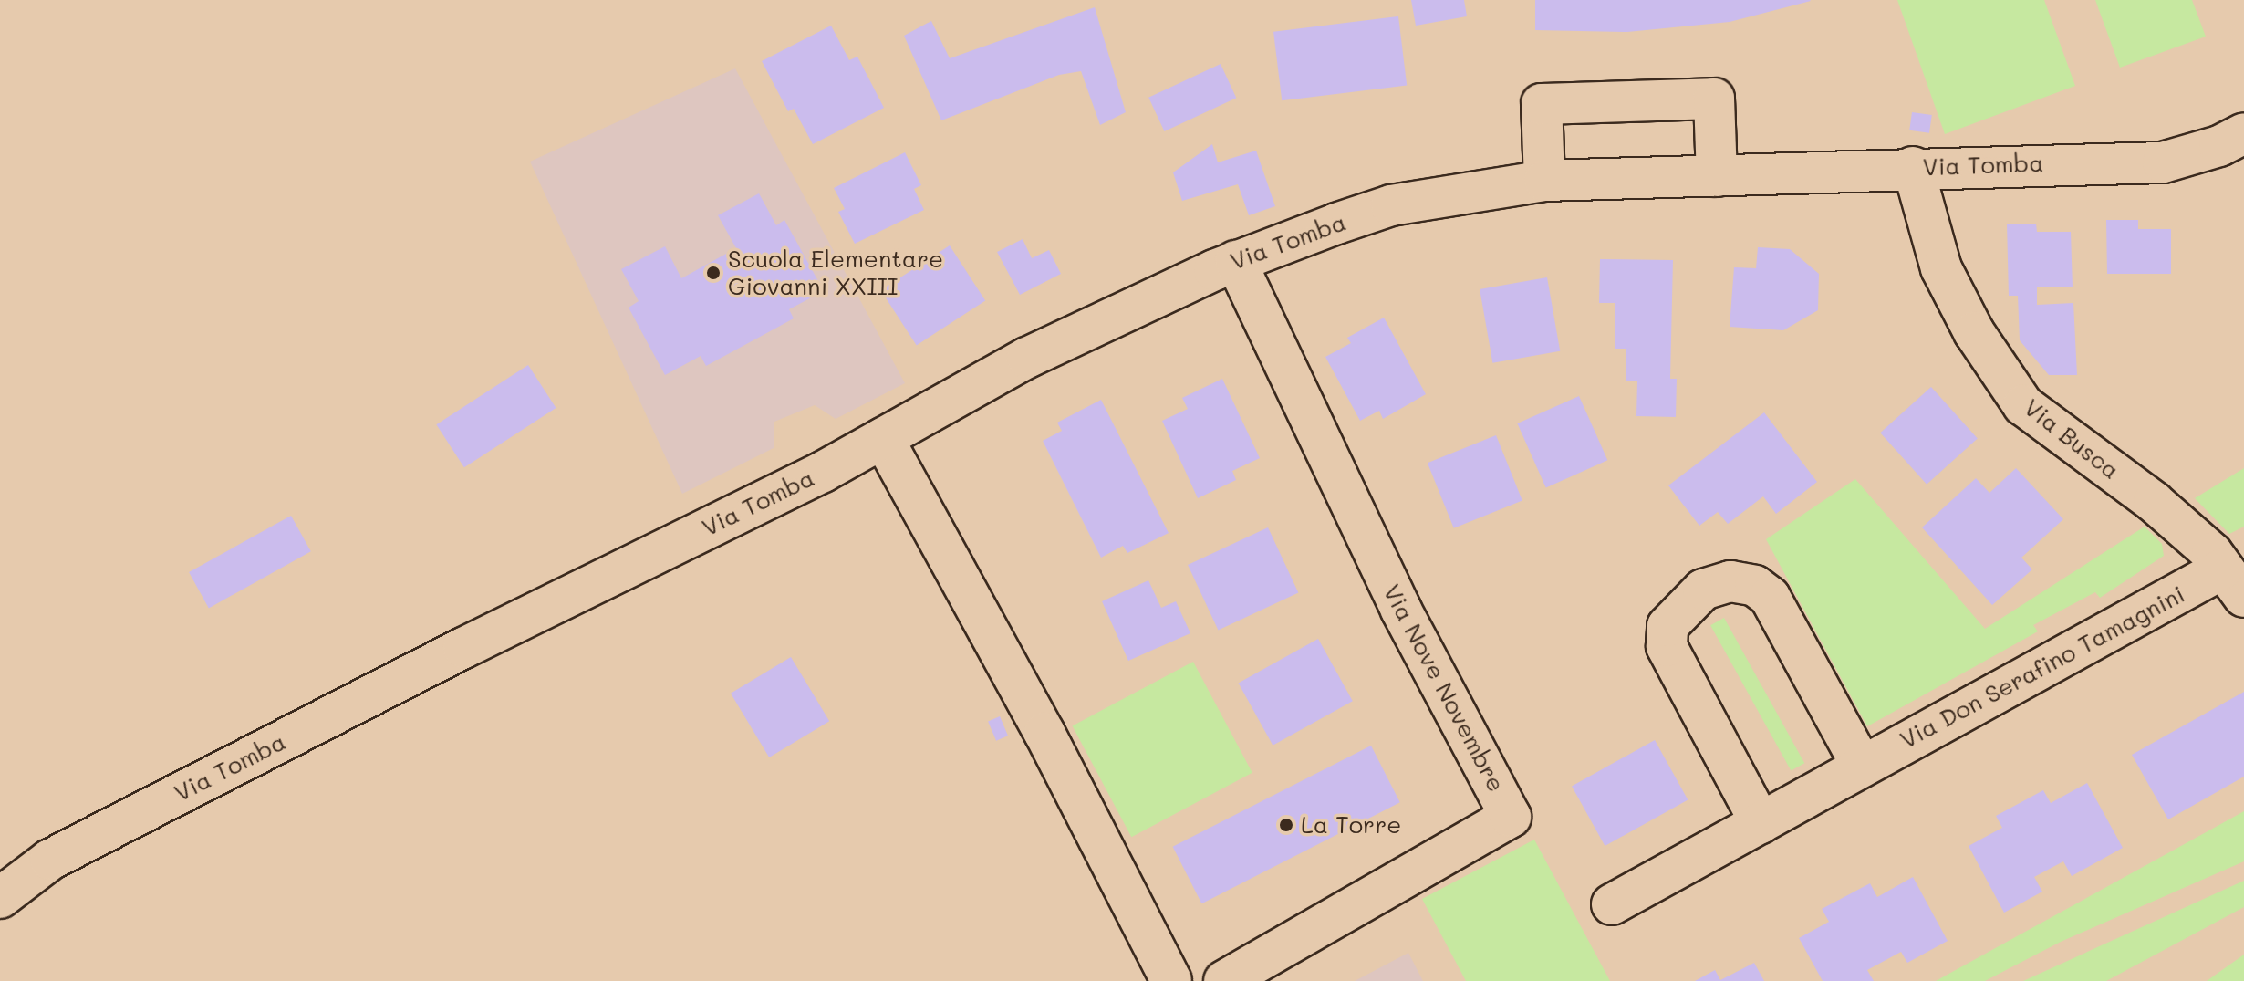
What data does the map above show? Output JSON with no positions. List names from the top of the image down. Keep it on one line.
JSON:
{"streets":{"street":["Via Tomba","Via Busca","Via Don Serafino Tamagnini","Via Nove Novembre"]},"crossings":[["Via Tomba","Via Busca"],["Via Tomba","Via Nove Novembre"],["Via Busca","Via Don Serafino Tamagnini"]],"places":["Scuola Elementare Giovanni XXIII","La Torre"]}
